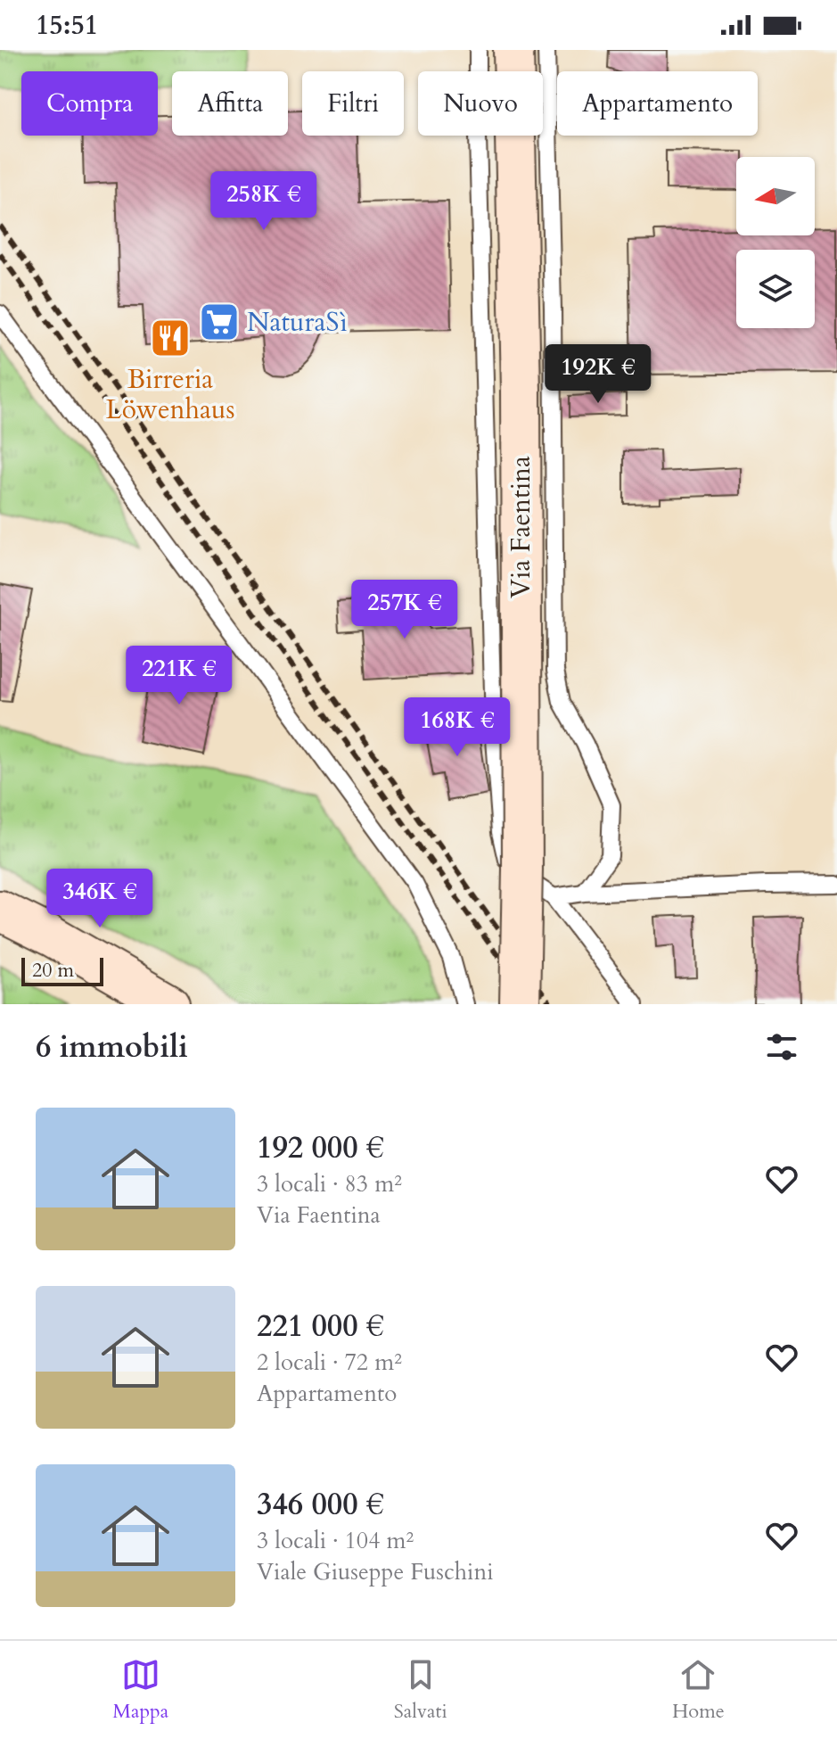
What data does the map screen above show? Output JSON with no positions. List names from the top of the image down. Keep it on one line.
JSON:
{"streets":{"main road":["Via Faentina"]},"places":{"supermarket":["NaturaSì"],"restaurant":["Birreria Löwenhaus"]},"scale_bar":"20 m","north":"left","page":{"status":"15:51","chip":["Compra","Affitta","Filtri","Nuovo","Appartamento"],"price":["258K €","192K €","257K €","221K €","168K €","346K €"],"scale":"20 m","heading":"6 immobili","list":[{"name":"192 000 €","note":"3 locali · 83 m² · Via Faentina"},{"name":"221 000 €","note":"2 locali · 72 m² · Appartamento"},{"name":"346 000 €","note":"3 locali · 104 m² · Viale Giuseppe Fuschini"}],"tabs":["Mappa","Salvati","Home"]}}
